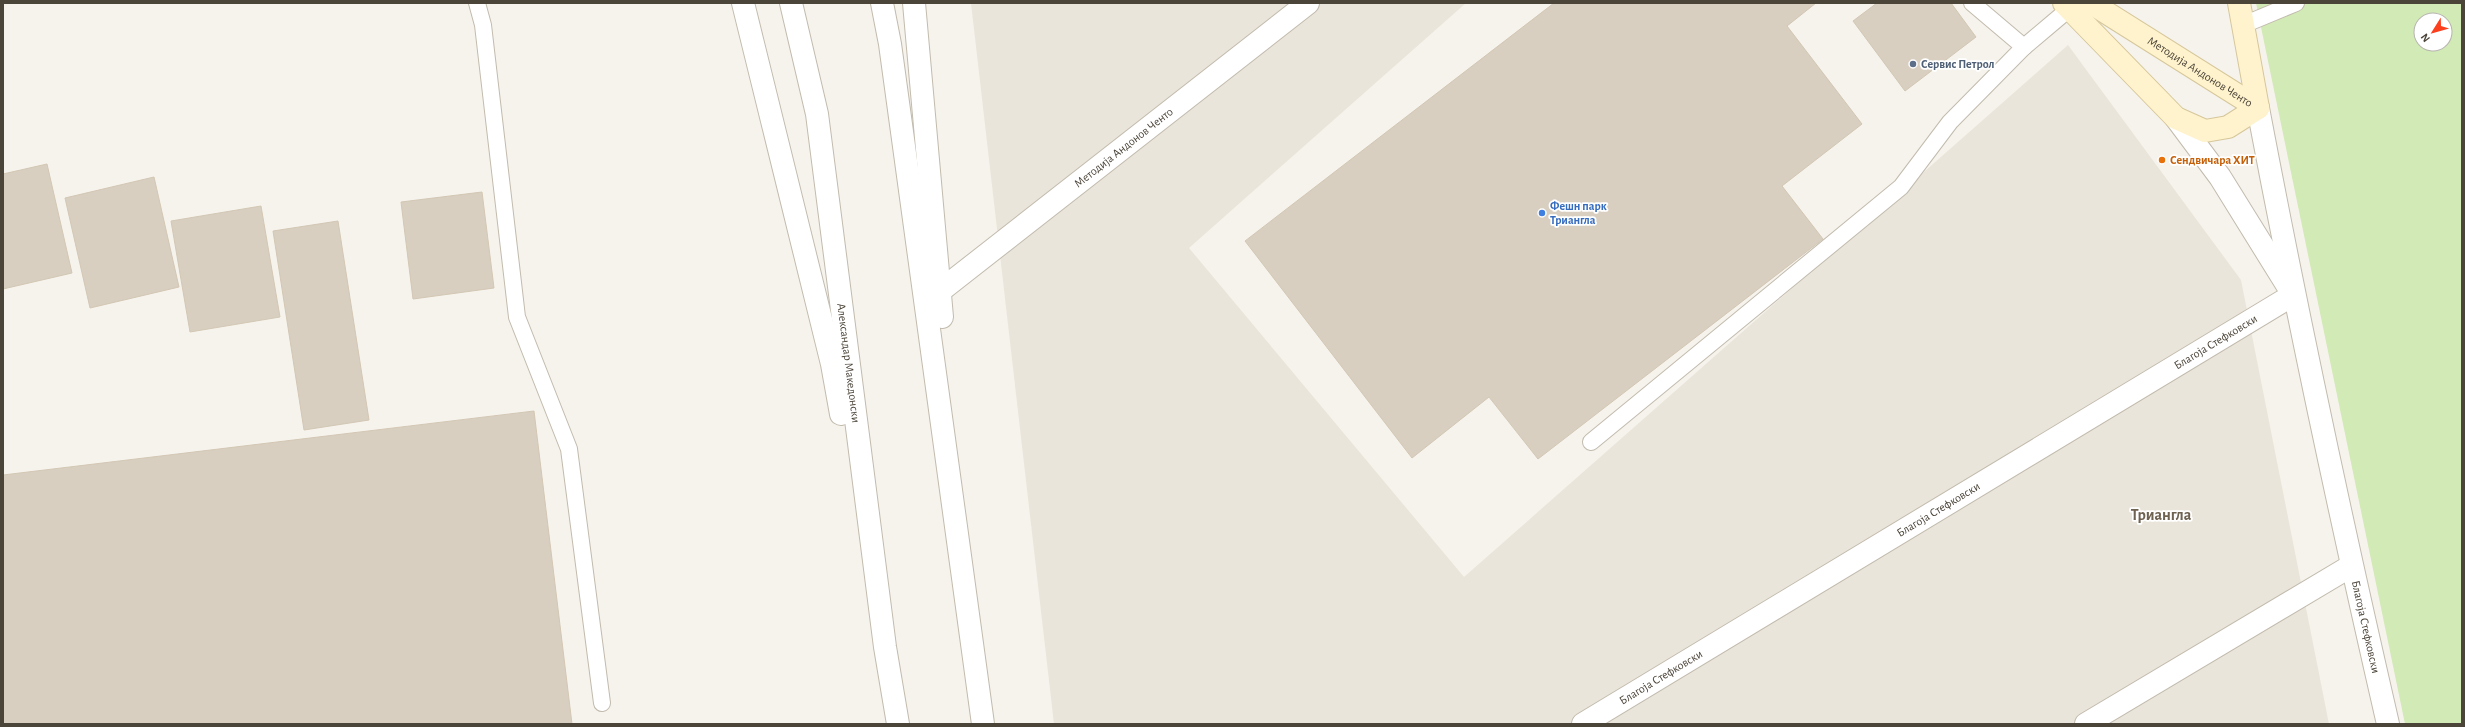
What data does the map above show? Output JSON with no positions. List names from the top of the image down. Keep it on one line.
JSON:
{"streets":{"main road":["Методија Андонов Ченто","Благоја Стефковски"],"street":["Александар Македонски"]},"crossings":[["Методија Андонов Ченто","Благоја Стефковски"]],"districts":["Триангла"],"places":["Сервис Петрол","Сендвичара ХИТ","Фешн парк Триангла"],"north":"bottom left"}
